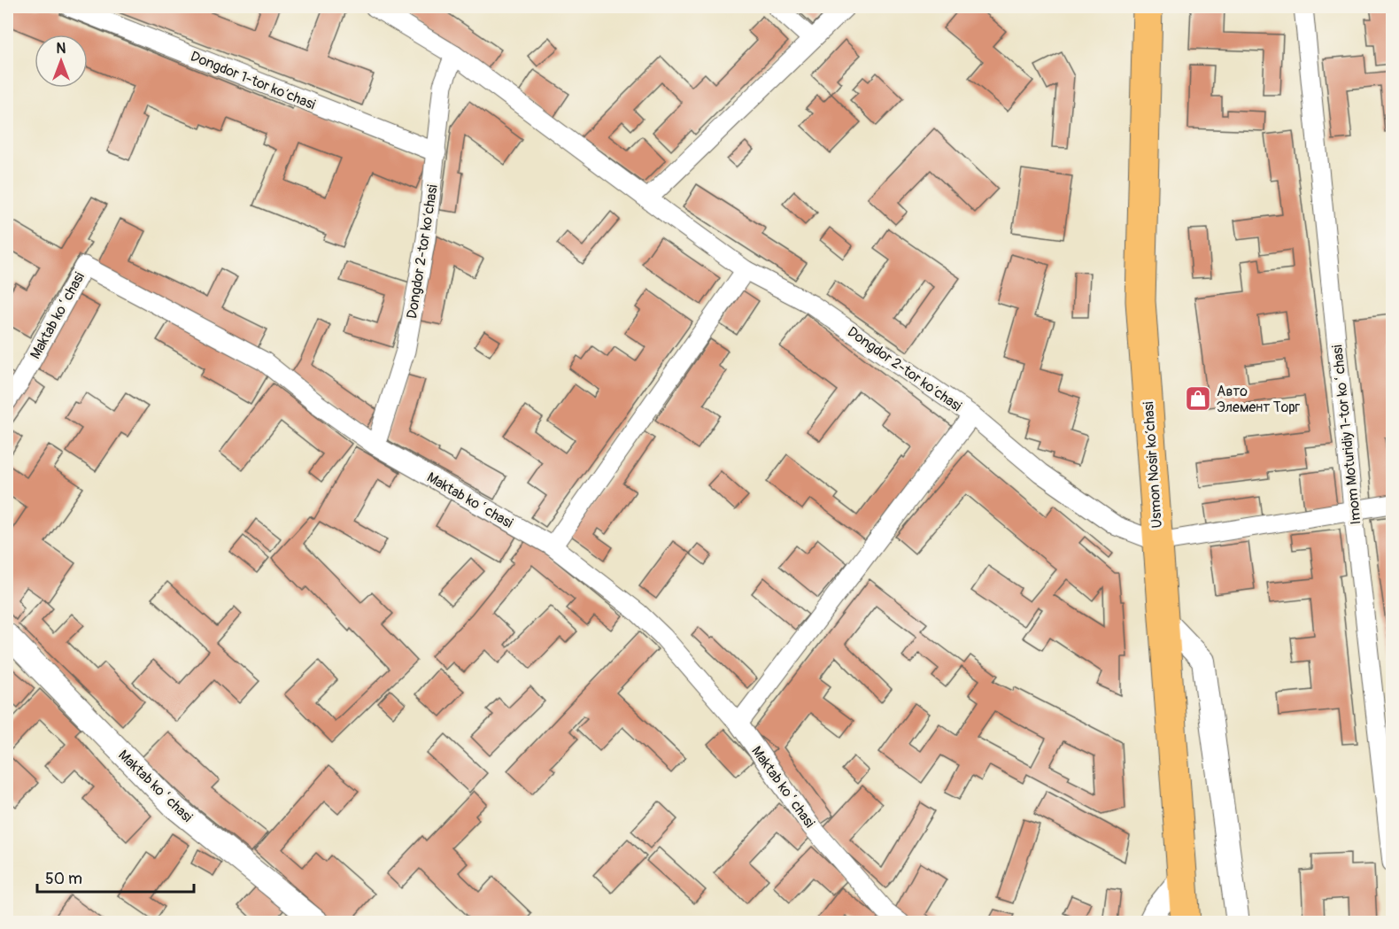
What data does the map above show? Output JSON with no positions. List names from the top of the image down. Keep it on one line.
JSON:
{"streets":{"main road":["Usmon Nosir ko‘chasi"],"street":["Dongdor 1-tor koʼchasi","Dongdor 2-tor koʼchasi","Maktab koʻchasi","Imom Moturidiy 1-tor koʻchasi"]},"crossings":[["Dongdor 1-tor koʼchasi","Dongdor 2-tor koʼchasi"],["Dongdor 2-tor koʼchasi","Maktab koʻchasi"],["Dongdor 2-tor koʼchasi","Usmon Nosir ko‘chasi"]],"places":{"shop":["Авто Элемент Торг"]},"scale_bar":"50 m","north":"top"}
